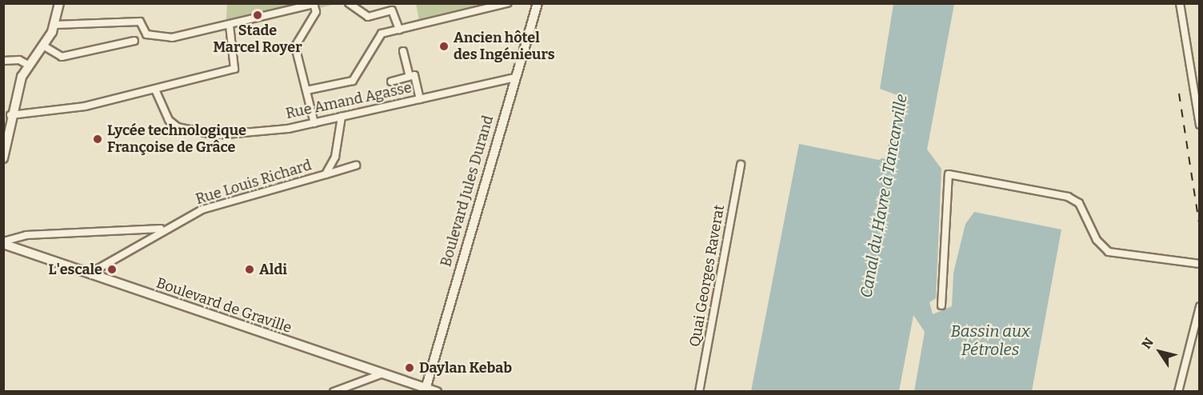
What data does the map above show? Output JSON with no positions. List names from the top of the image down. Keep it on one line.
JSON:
{"streets":{"street":["Rue Amand Agasse","Rue Louis Richard","Boulevard Jules Durand","Quai Georges Raverat","Boulevard de Graville"]},"crossings":[["Rue Amand Agasse","Rue Louis Richard"],["Rue Amand Agasse","Boulevard Jules Durand"],["Rue Louis Richard","Boulevard de Graville"],["Boulevard Jules Durand","Boulevard de Graville"]],"water":["Canal du Havre à Tancarville","Bassin aux Pétroles"],"places":["Stade Marcel Royer","Ancien hôtel des Ingénieurs","Lycée technologique Françoise de Grâce","L'escale","Aldi","Daylan Kebab"],"north":"top left"}
